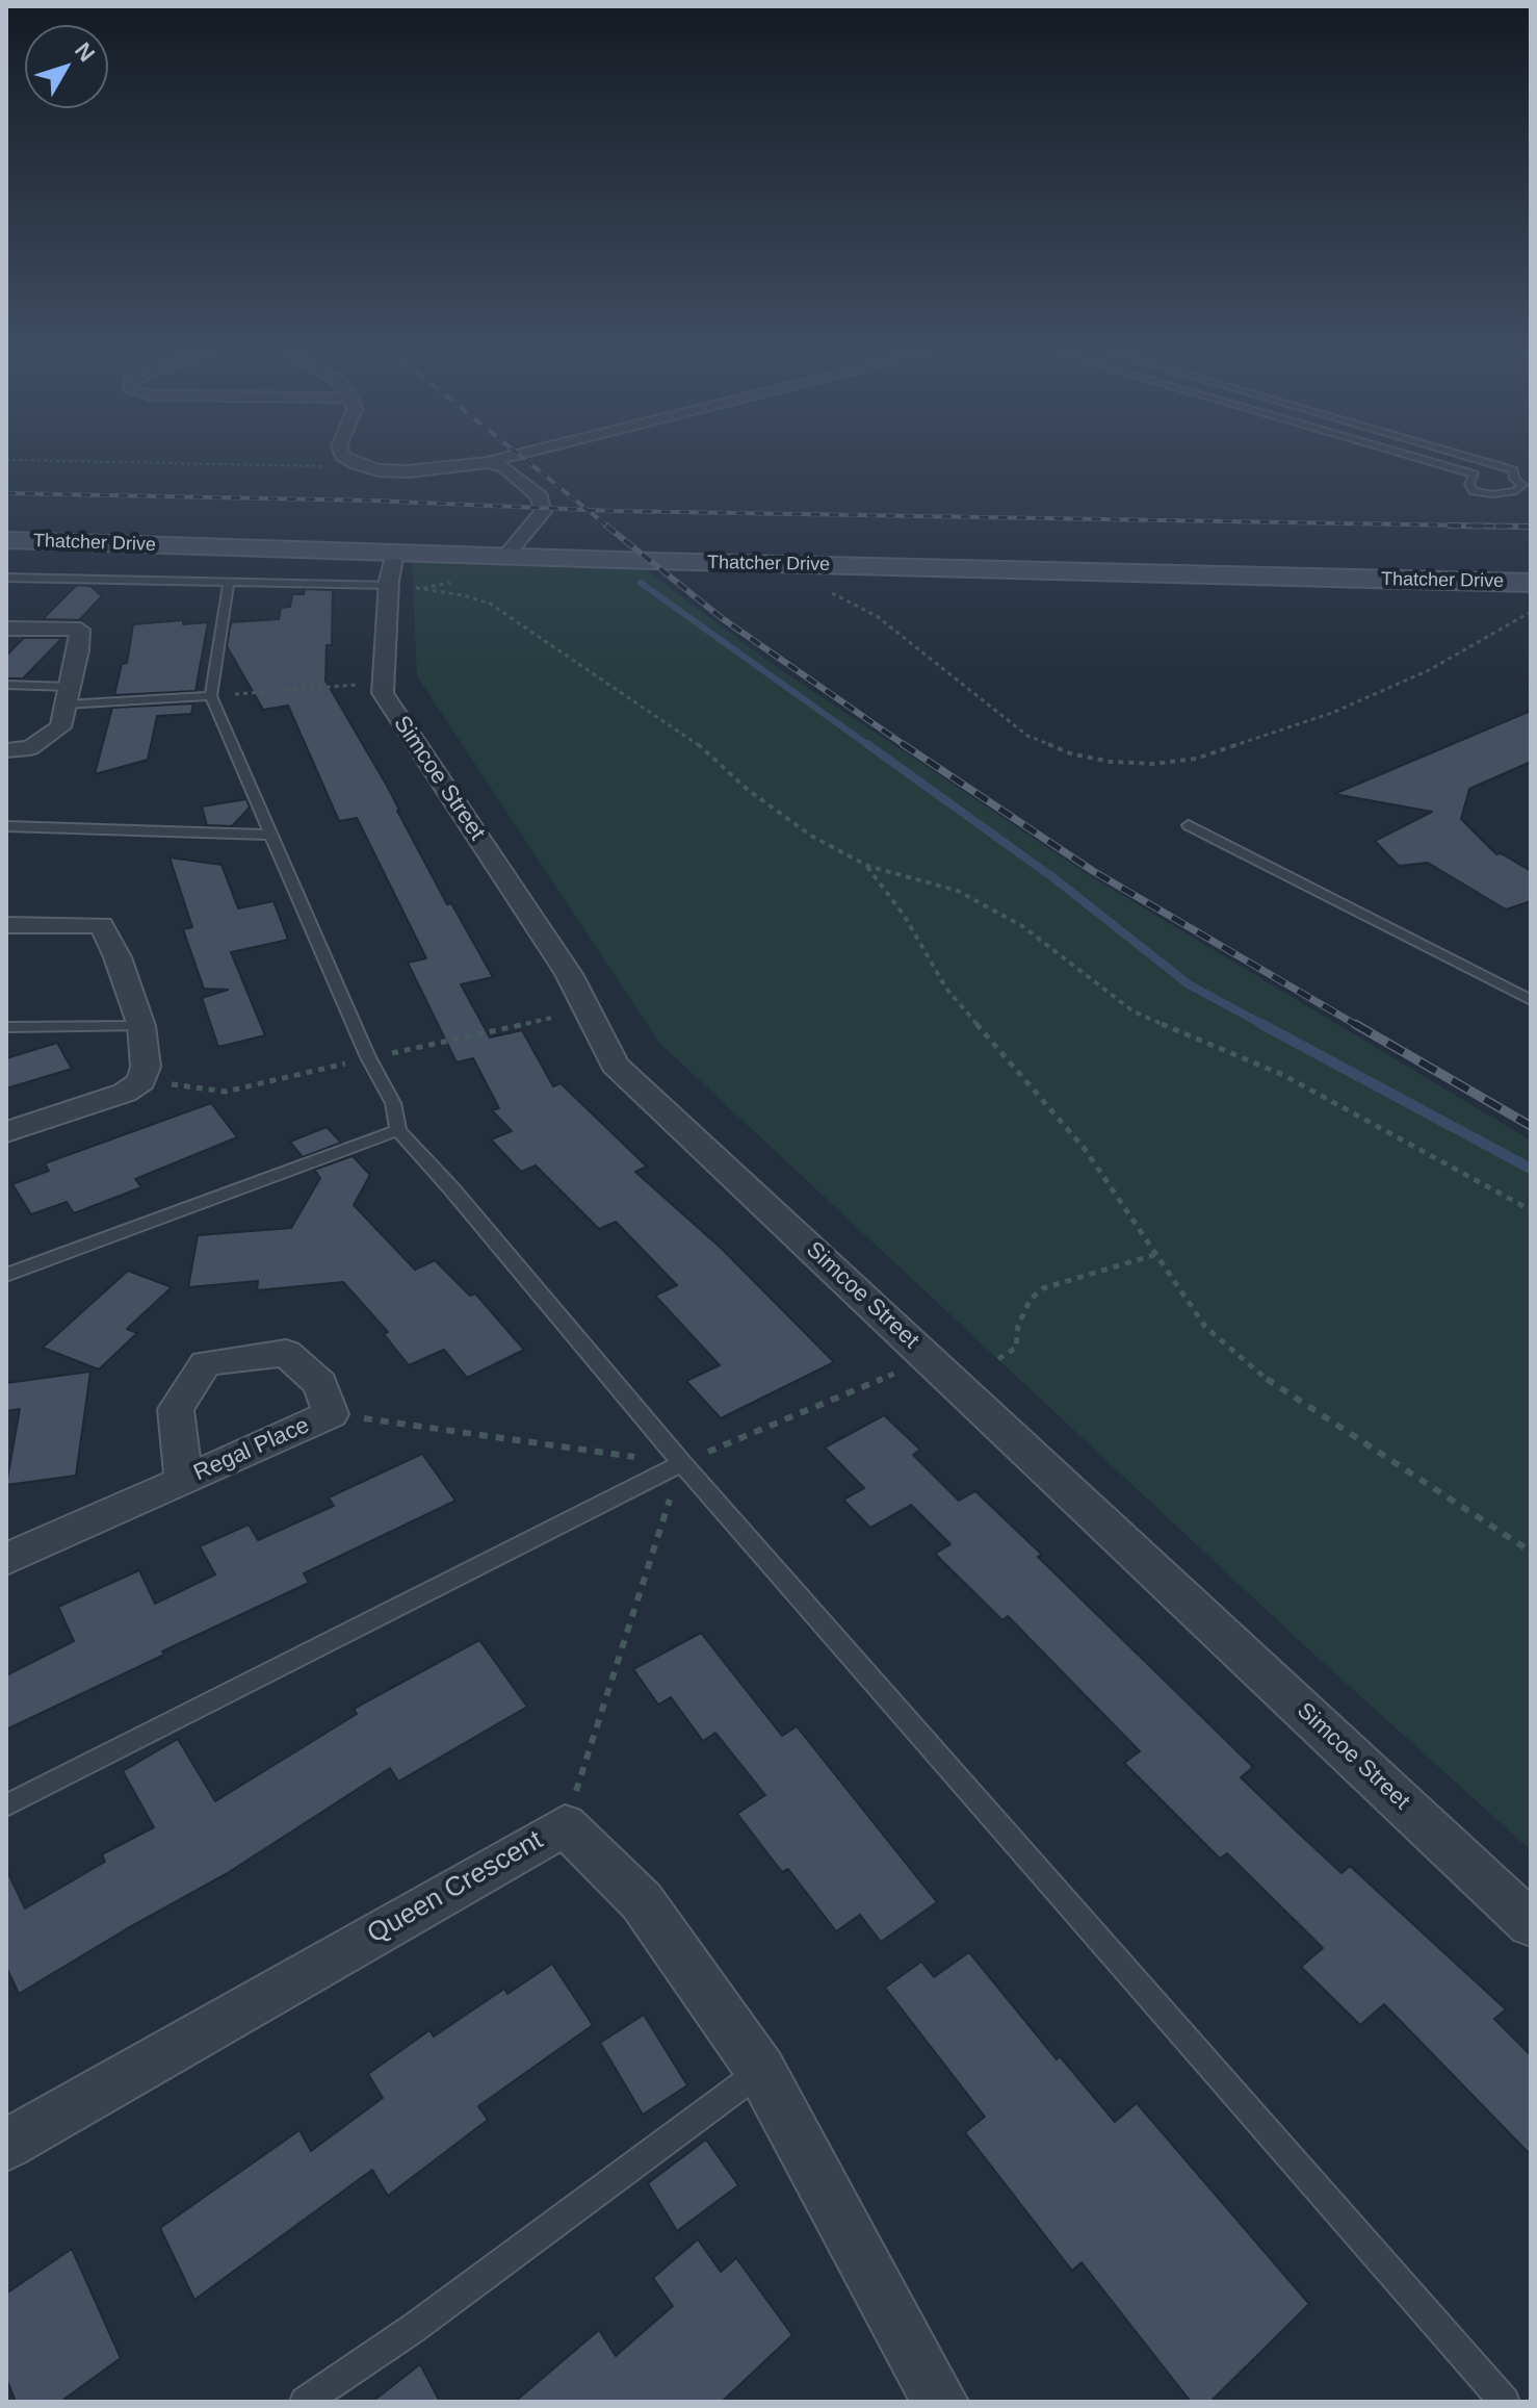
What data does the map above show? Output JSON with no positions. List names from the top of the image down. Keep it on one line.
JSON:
{"streets":{"main road":["Thatcher Drive"],"street":["Simcoe Street","Regal Place","Queen Crescent"]},"crossings":[["Thatcher Drive","Simcoe Street"]],"north":"top right"}
